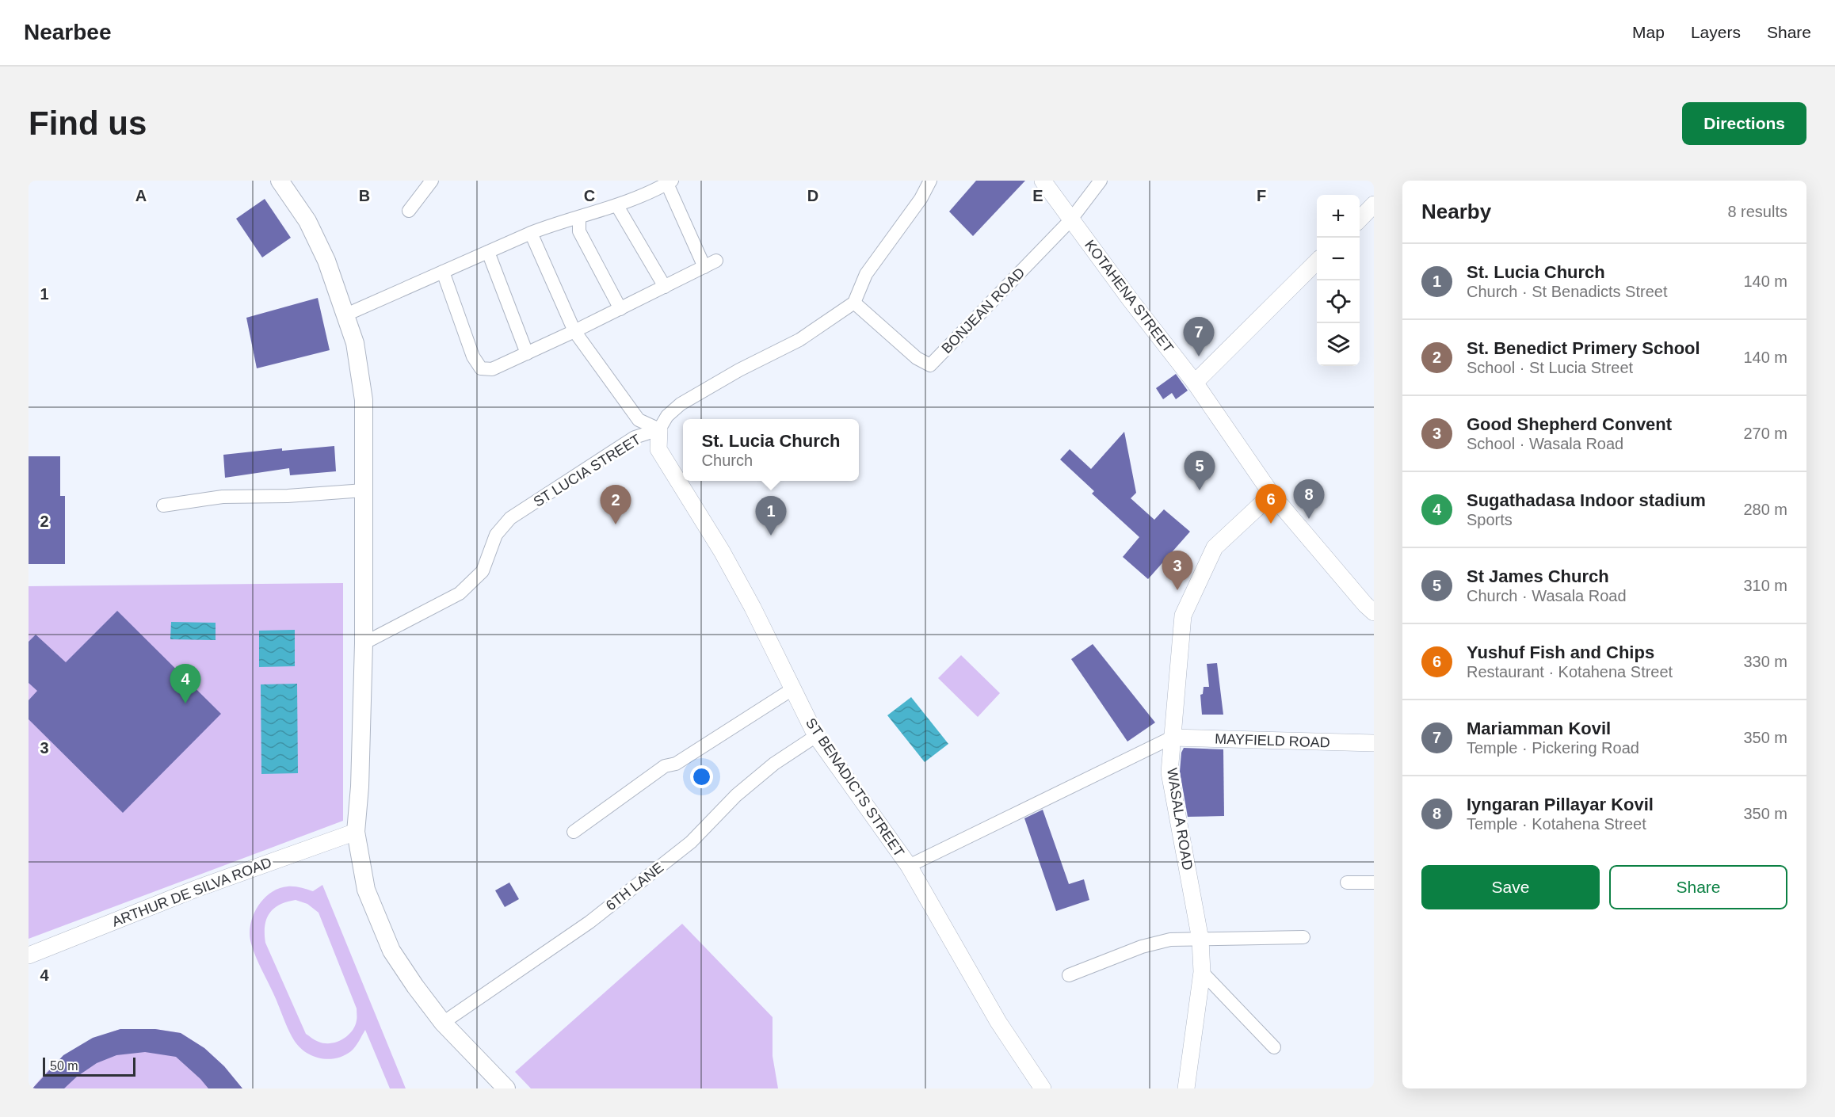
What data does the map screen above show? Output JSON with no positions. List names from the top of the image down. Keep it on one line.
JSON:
{"streets":{"street":["KOTAHENA STREET","BONJEAN ROAD","ST LUCIA STREET","MAYFIELD ROAD","ST BENADICTS STREET","WASALA ROAD","6TH LANE","ARTHUR DE SILVA ROAD"]},"crossings":[["KOTAHENA STREET","BONJEAN ROAD"],["KOTAHENA STREET","WASALA ROAD"],["BONJEAN ROAD","ST LUCIA STREET"],["ST LUCIA STREET","ST BENADICTS STREET"],["MAYFIELD ROAD","WASALA ROAD"],["ST BENADICTS STREET","6TH LANE"]],"scale_bar":"50 m","page":{"header":"Nearbee","nav":["Map","Layers","Share"],"buttons":["Directions",["Save","Share"]],"title":"Find us","heading":["Nearby","8 results"],"map_buttons":["+","−"],"list":[{"mark":"1","name":"St. Lucia Church","note":"Church · St Benadicts Street","value":"140 m"},{"mark":"2","name":"St. Benedict Primery School","note":"School · St Lucia Street","value":"140 m"},{"mark":"3","name":"Good Shepherd Convent","note":"School · Wasala Road","value":"270 m"},{"mark":"4","name":"Sugathadasa Indoor stadium","note":"Sports","value":"280 m"},{"mark":"5","name":"St James Church","note":"Church · Wasala Road","value":"310 m"},{"mark":"6","name":"Yushuf Fish and Chips","note":"Restaurant · Kotahena Street","value":"330 m"},{"mark":"7","name":"Mariamman Kovil","note":"Temple · Pickering Road","value":"350 m"},{"mark":"8","name":"Iyngaran Pillayar Kovil","note":"Temple · Kotahena Street","value":"350 m"}],"pins":["7","5","8","6","2","1","3","4"],"popup":["St. Lucia Church","Church"],"scale":"50 m"},"grid":{"columns":["A","B","C","D","E","F"],"rows":["1","2","3","4"]}}
